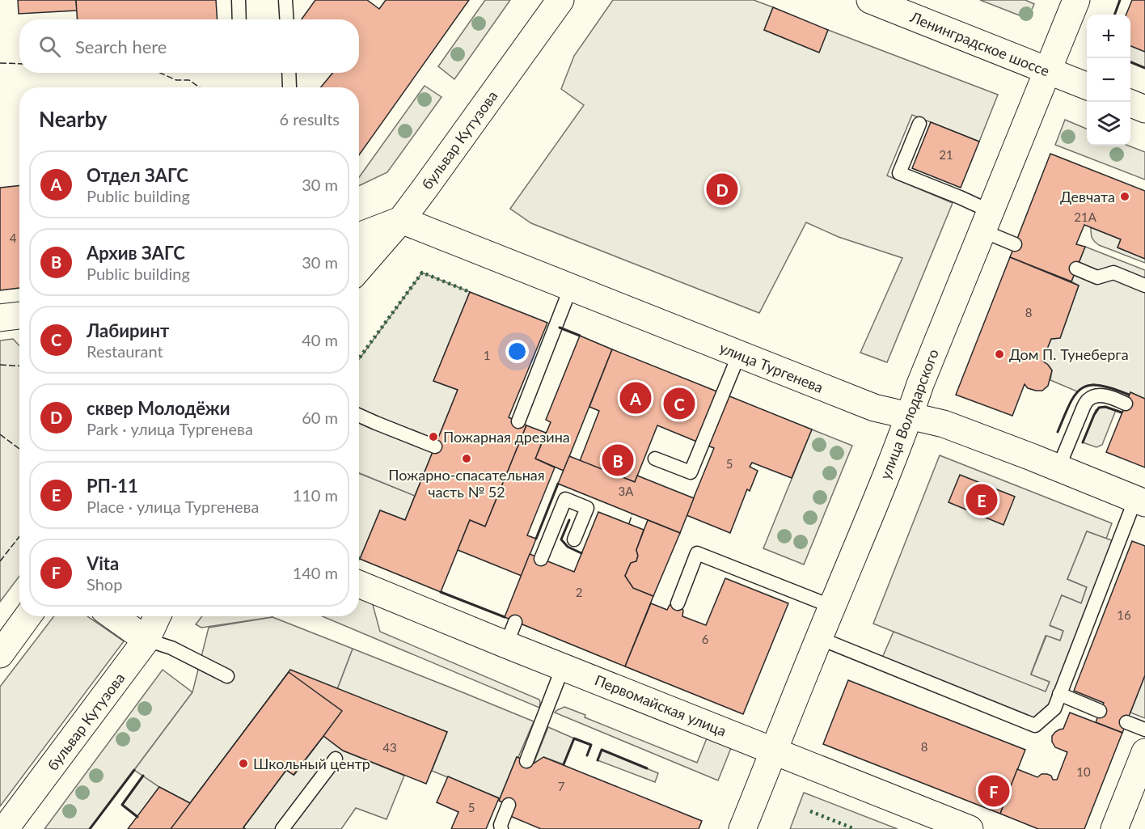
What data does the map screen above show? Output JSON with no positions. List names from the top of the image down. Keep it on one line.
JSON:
{"streets":{"street":["Ленинградское шоссе","бульвар Кутузова","улица Тургенева","улица Володарского","Первомайская улица"]},"crossings":[["Ленинградское шоссе","улица Володарского"],["бульвар Кутузова","улица Тургенева"],["улица Тургенева","улица Володарского"],["улица Володарского","Первомайская улица"]],"places":["Девчата","Дом П. Тунеберга","Пожарная дрезина","Пожарно-спасательная часть № 52","Школьный центр"],"house_numbers":["21","21А","4","8","1","5","3А","2","16","6","8","43","10","7","5"],"page":{"map_buttons":["+","−"],"search":"Search here","heading":["Nearby","6 results"],"list":[{"mark":"A","name":"Отдел ЗАГС","note":"Public building","value":"30 m"},{"mark":"B","name":"Архив ЗАГС","note":"Public building","value":"30 m"},{"mark":"C","name":"Лабиринт","note":"Restaurant","value":"40 m"},{"mark":"D","name":"сквер Молодёжи","note":"Park · улица Тургенева","value":"60 m"},{"mark":"E","name":"РП-11","note":"Place · улица Тургенева","value":"110 m"},{"mark":"F","name":"Vita","note":"Shop","value":"140 m"}],"pins":["D","A","C","B","E","F"]}}
